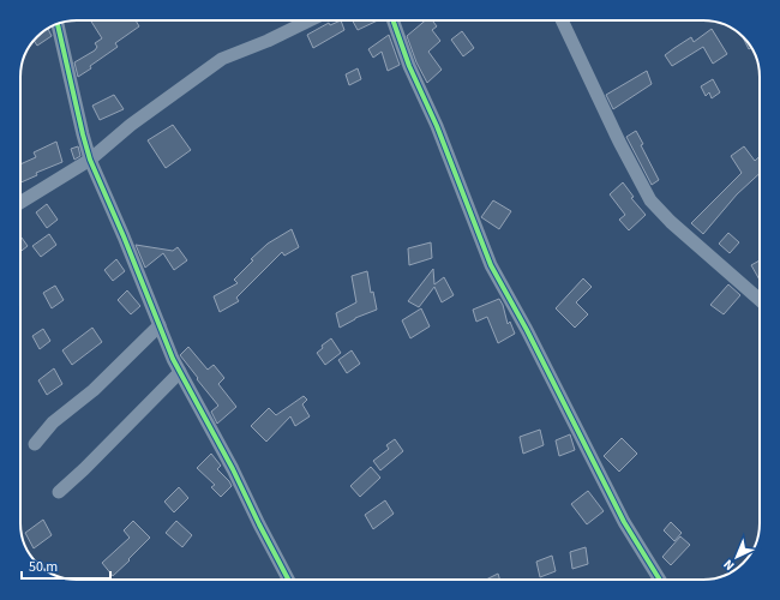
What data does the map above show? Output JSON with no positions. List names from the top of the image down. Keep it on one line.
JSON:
{"scale_bar":"50 m","north":"bottom left"}
